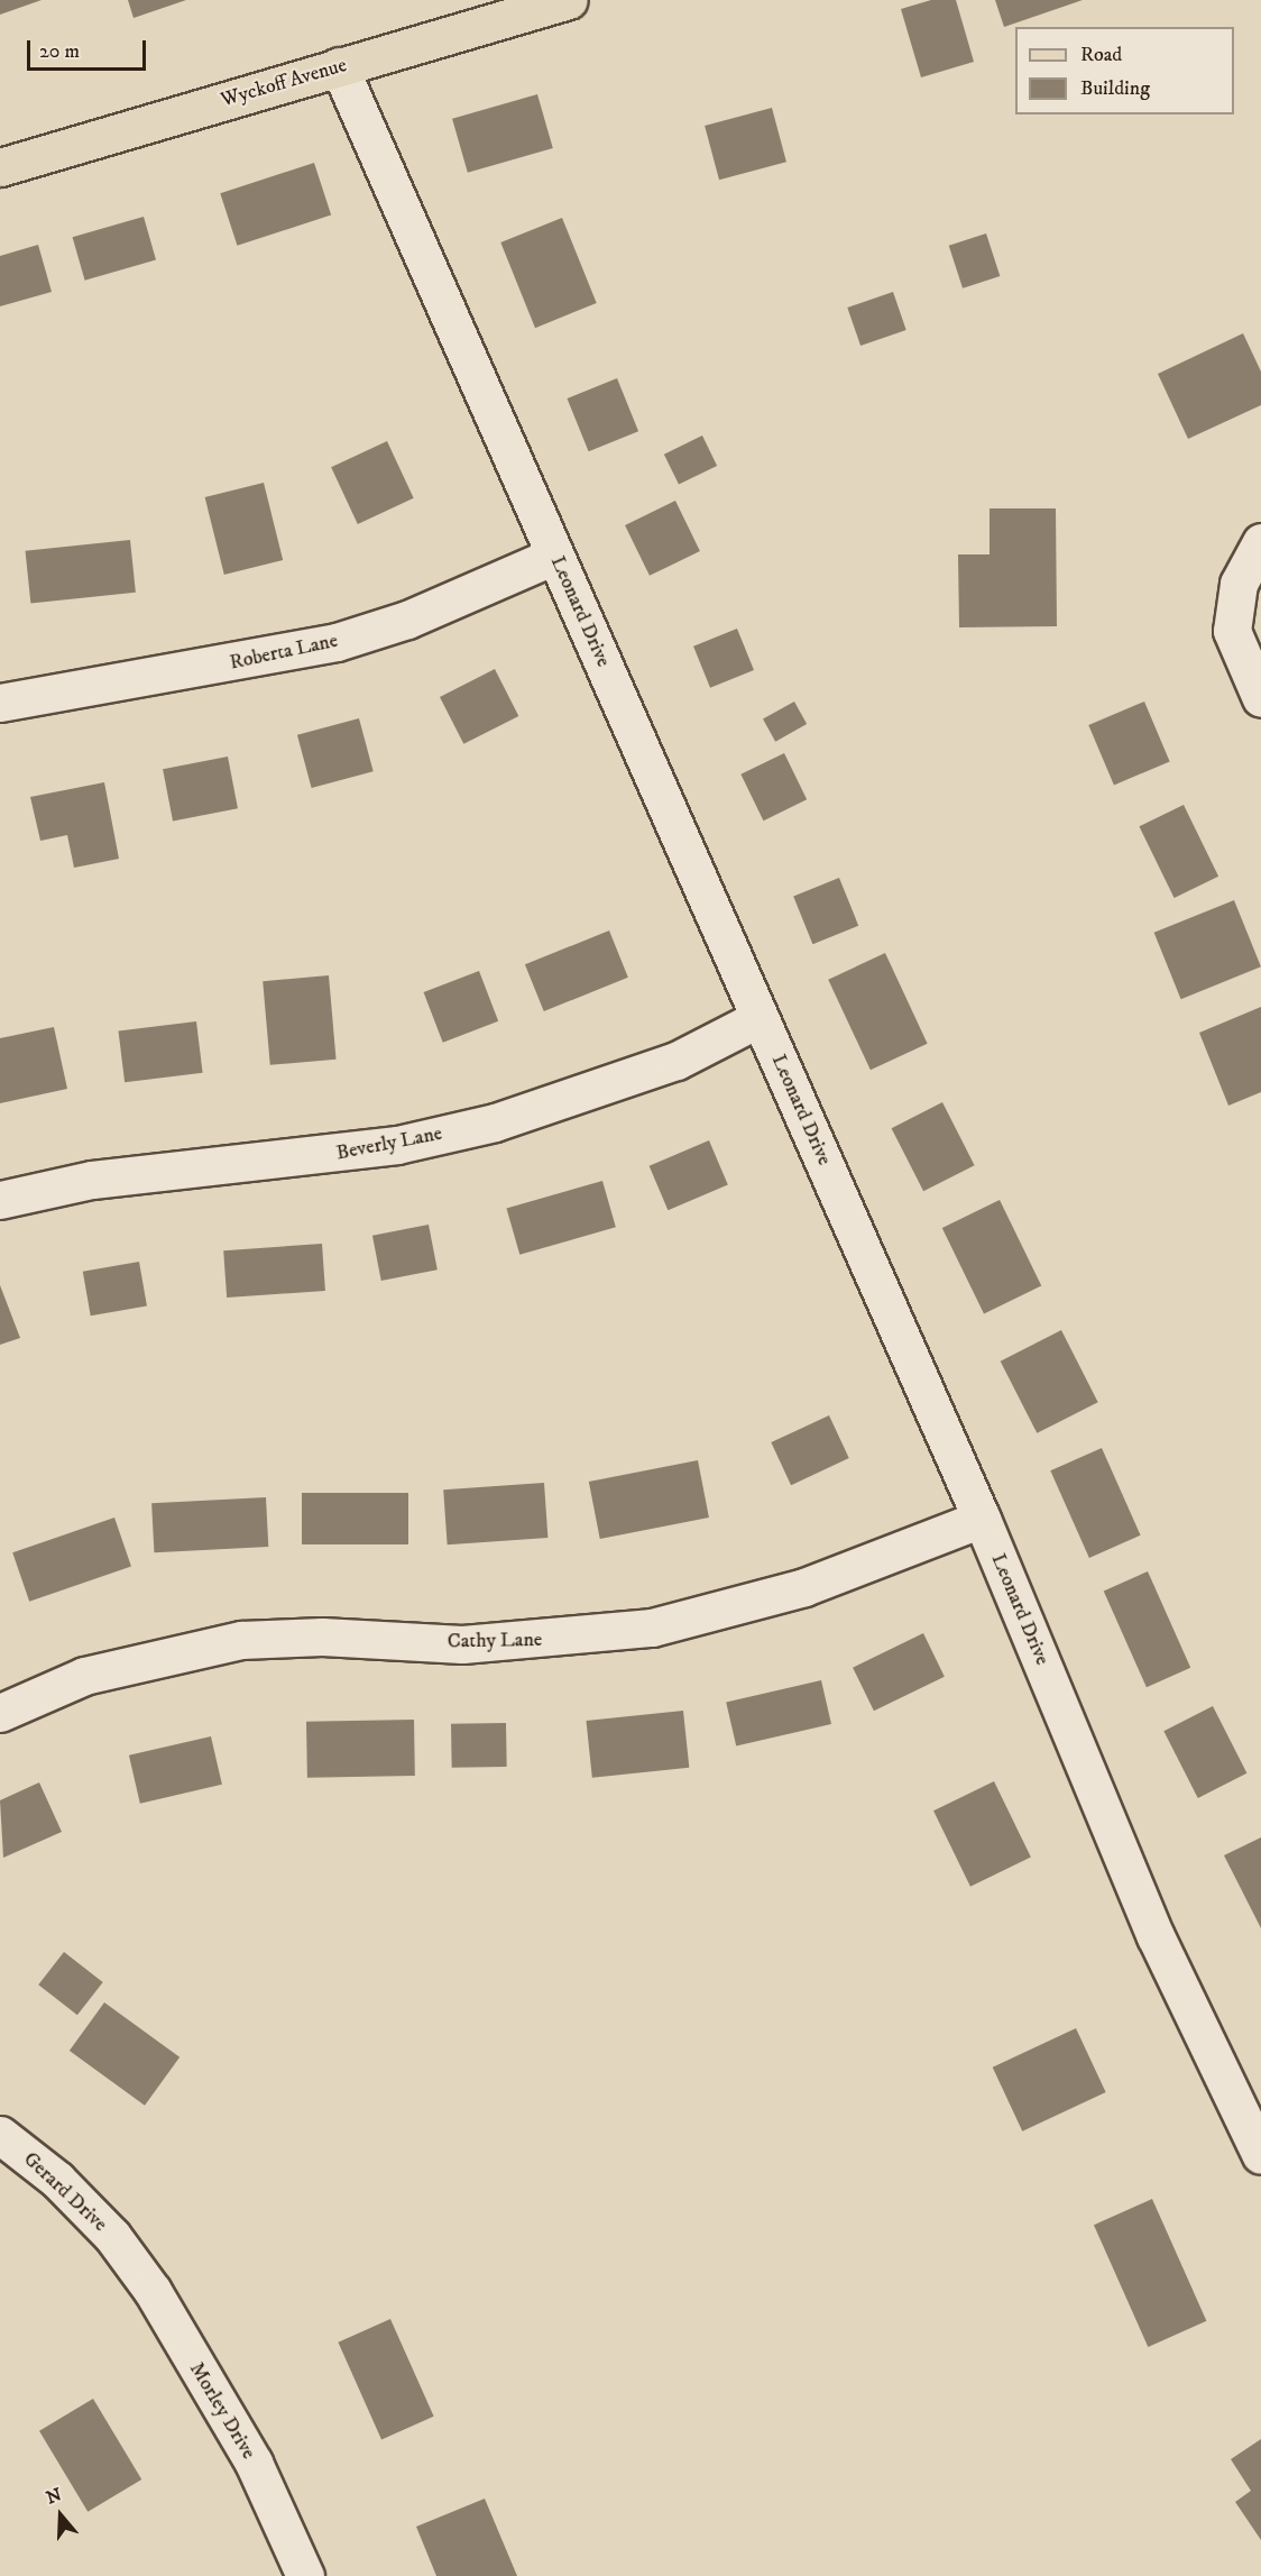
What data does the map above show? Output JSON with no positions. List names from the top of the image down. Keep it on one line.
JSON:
{"streets":{"main road":["Wyckoff Avenue"],"street":["Leonard Drive","Roberta Lane","Beverly Lane","Cathy Lane","Gerard Drive","Morley Drive"]},"crossings":[["Wyckoff Avenue","Leonard Drive"],["Leonard Drive","Roberta Lane"],["Leonard Drive","Beverly Lane"],["Leonard Drive","Cathy Lane"],["Gerard Drive","Morley Drive"]],"legend":["Road","Building"],"scale_bar":"20 m","north":"top"}
